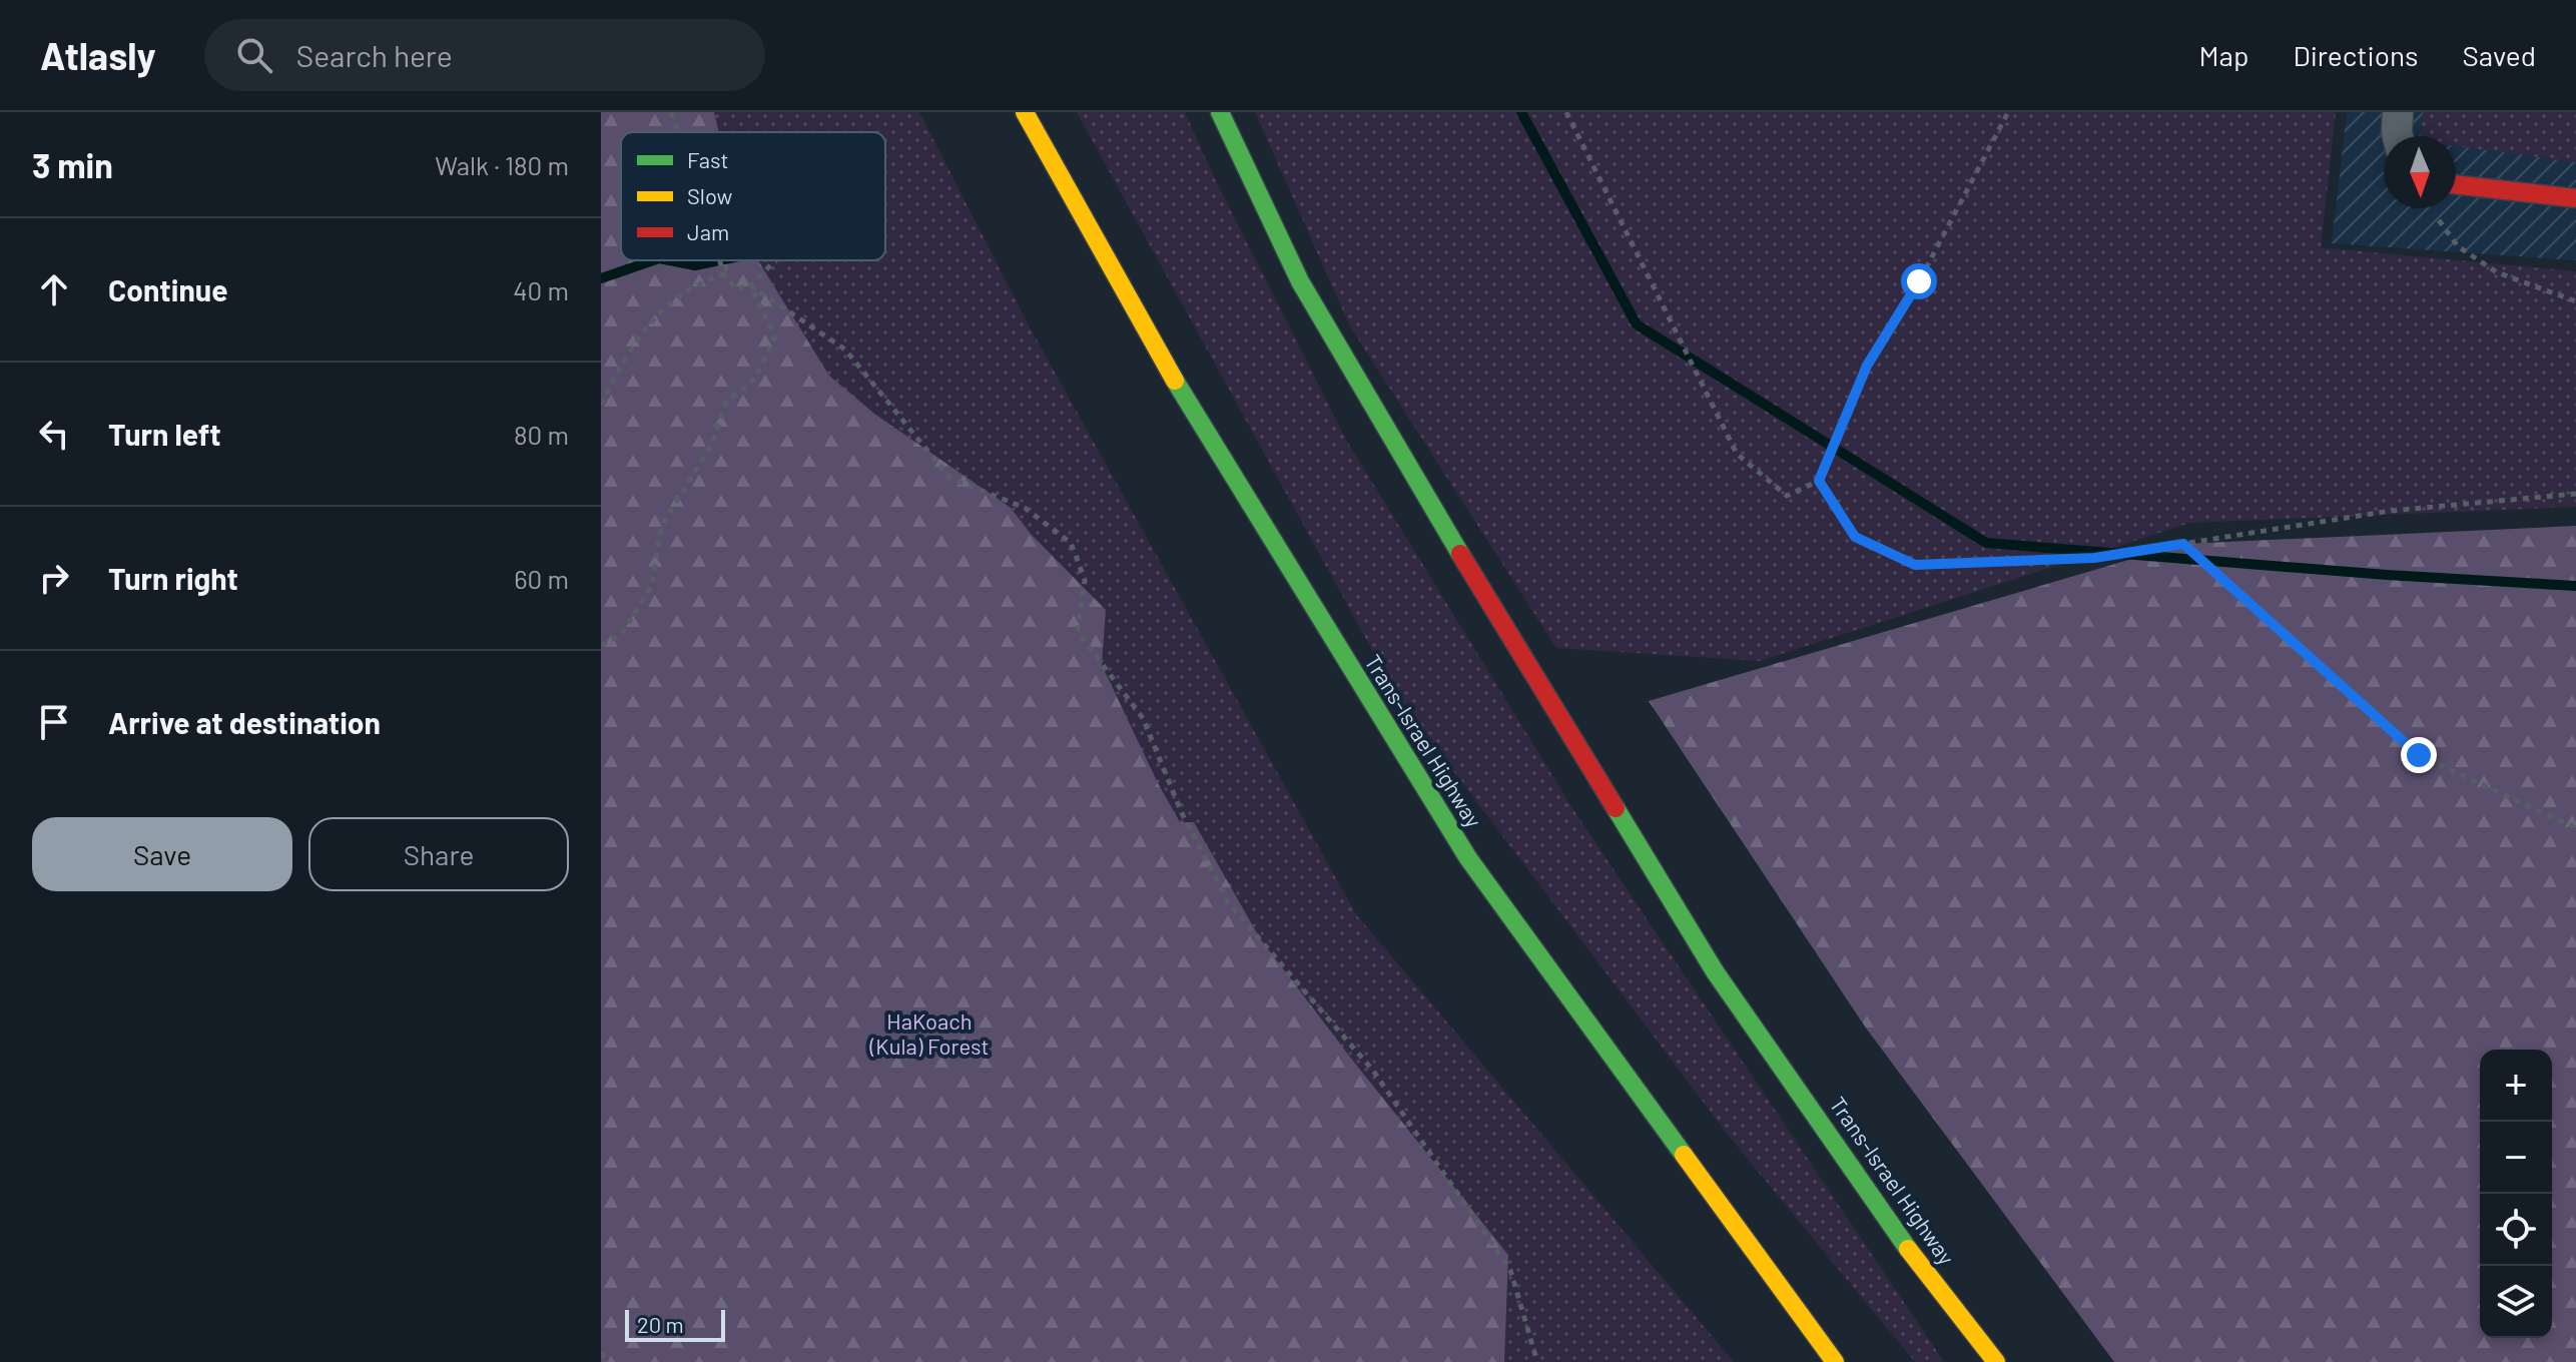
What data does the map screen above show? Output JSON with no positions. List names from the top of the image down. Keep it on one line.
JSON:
{"streets":{"main road":["Trans-Israel Highway"]},"parks":["HaKoach (Kula) Forest"],"legend":["Fast","Slow","Jam"],"scale_bar":"20 m","north":"bottom","page":{"header":"Atlasly","search":"Search here","nav":["Map","Directions","Saved"],"heading":["3 min","Walk · 180 m"],"list":[["Continue","40 m"],["Turn left","80 m"],["Turn right","60 m"],"Arrive at destination"],"buttons":["Save","Share"],"map_buttons":["+","−"],"scale":"20 m"}}
